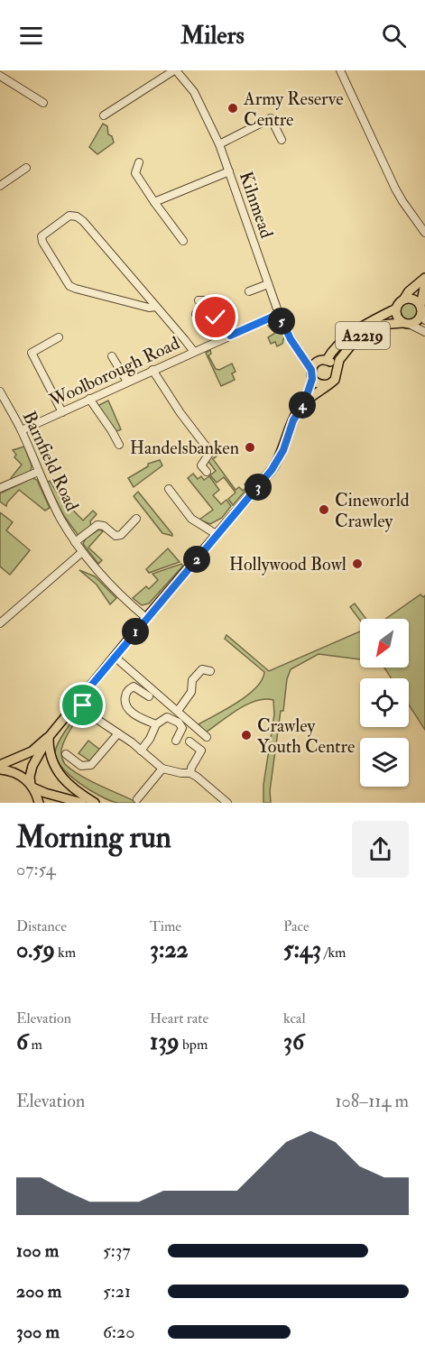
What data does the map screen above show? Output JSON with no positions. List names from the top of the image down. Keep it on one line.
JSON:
{"streets":{"main road":["A2219"],"street":["Kilnmead","Woolborough Road","Barnfield Road"]},"crossings":[["Kilnmead","A2219"],["Kilnmead","Woolborough Road"],["A2219","Barnfield Road"],["Woolborough Road","Barnfield Road"]],"places":["Army Reserve Centre","Handelsbanken","Cineworld Crawley","Hollywood Bowl","Crawley Youth Centre"],"north":"bottom left","page":{"header":"Milers","pins":["5","4","3","2","1"],"heading":["Morning run","07:54"],"stats":[["Distance","0.59 km"],["Time","3:22"],["Pace","5:43 /km"],["Elevation","6 m"],["Heart rate","139 bpm"],["kcal","36"]],"chart":["Elevation","108–114 m"],"list":[{"name":"100 m","note":"5:37"},{"name":"200 m","note":"5:21"},{"name":"300 m","note":"6:20"}]}}
